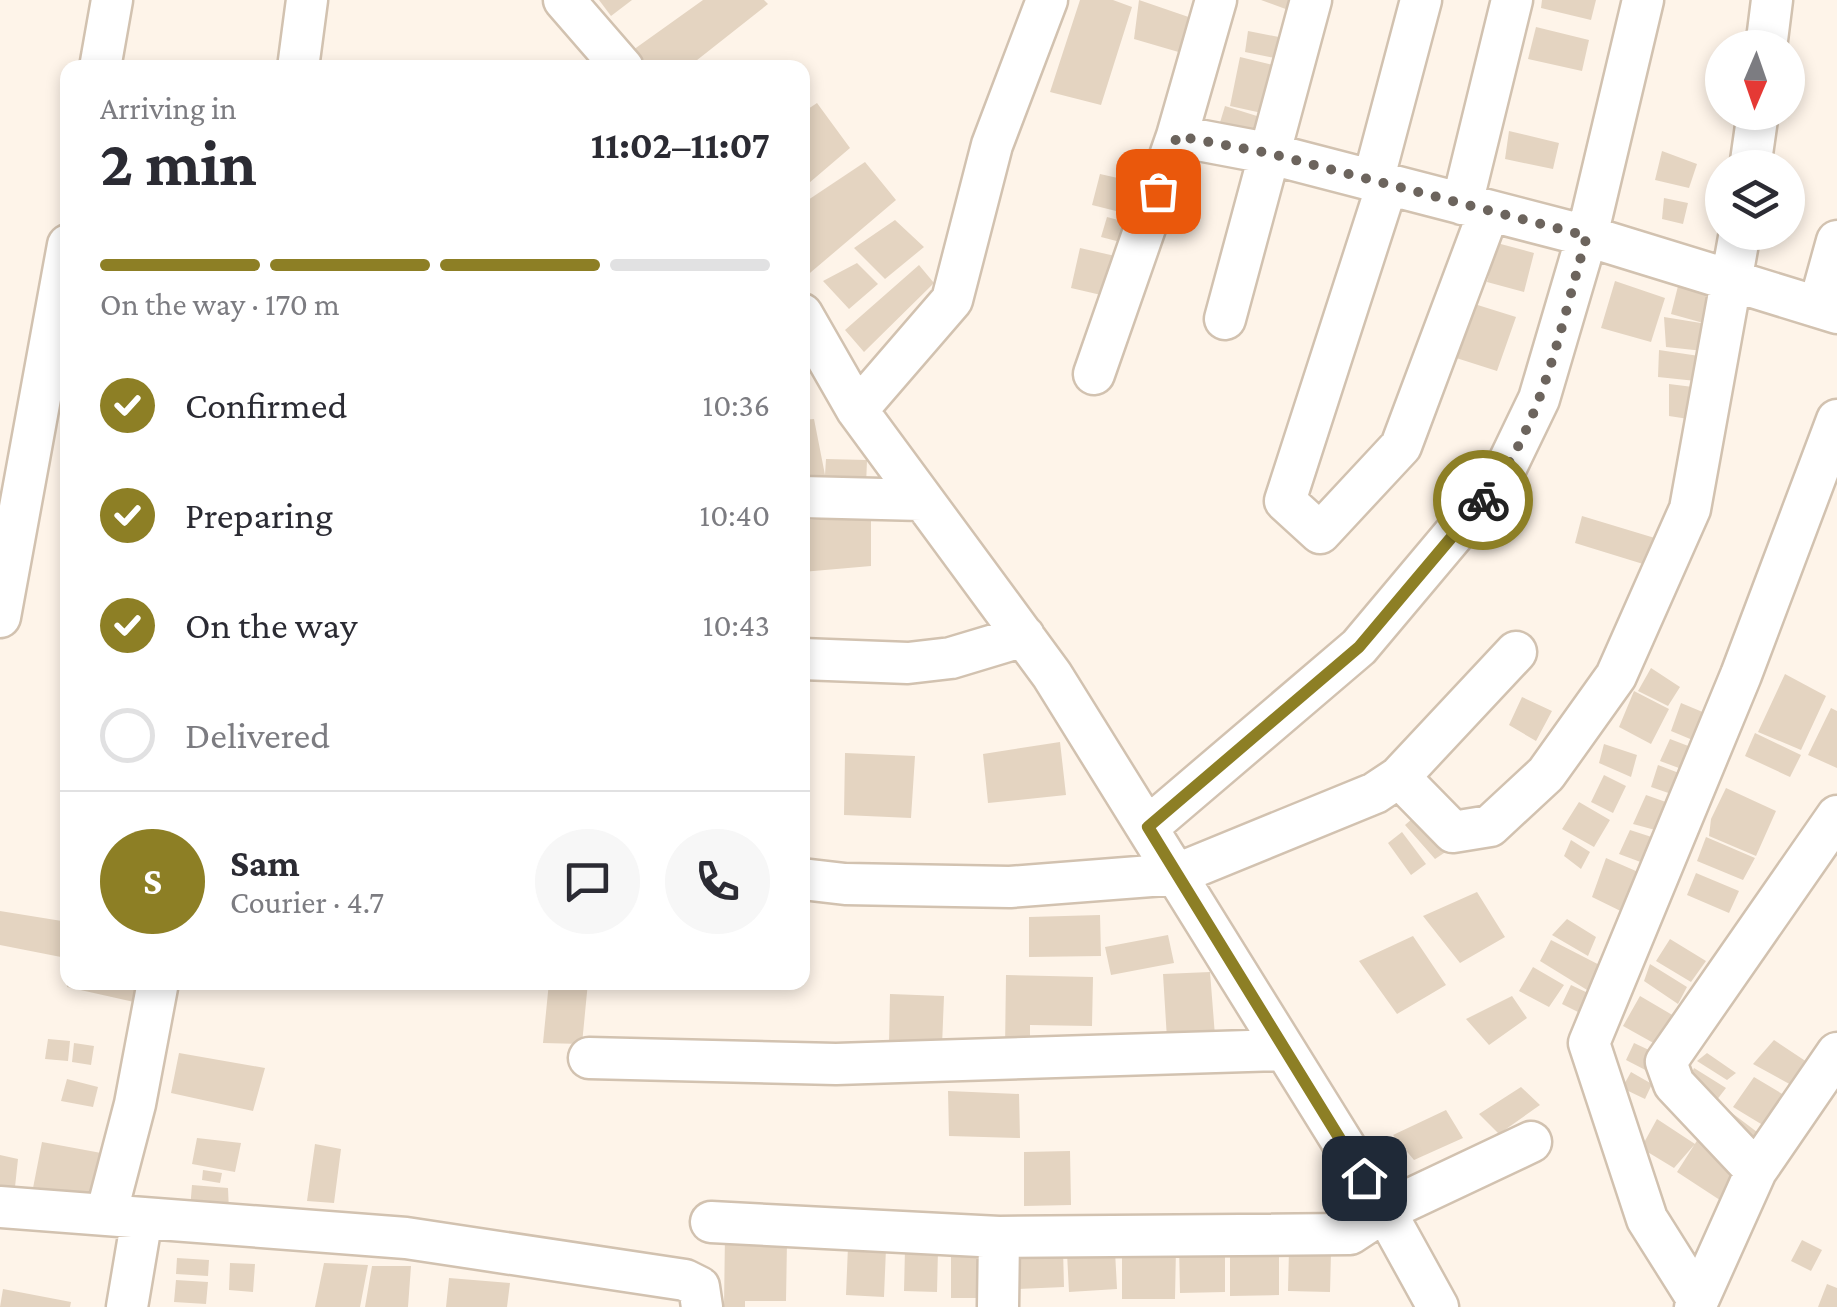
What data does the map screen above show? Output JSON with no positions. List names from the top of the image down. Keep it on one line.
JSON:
{"north":"bottom","page":{"heading":["2 min","Arriving in","11:02–11:07"],"panel":["Sam","Courier · 4.7"],"bar":"On the way · 170 m","list":[["Confirmed","10:36"],["Preparing","10:40"],["On the way","10:43"],"Delivered"],"round":"S"}}
